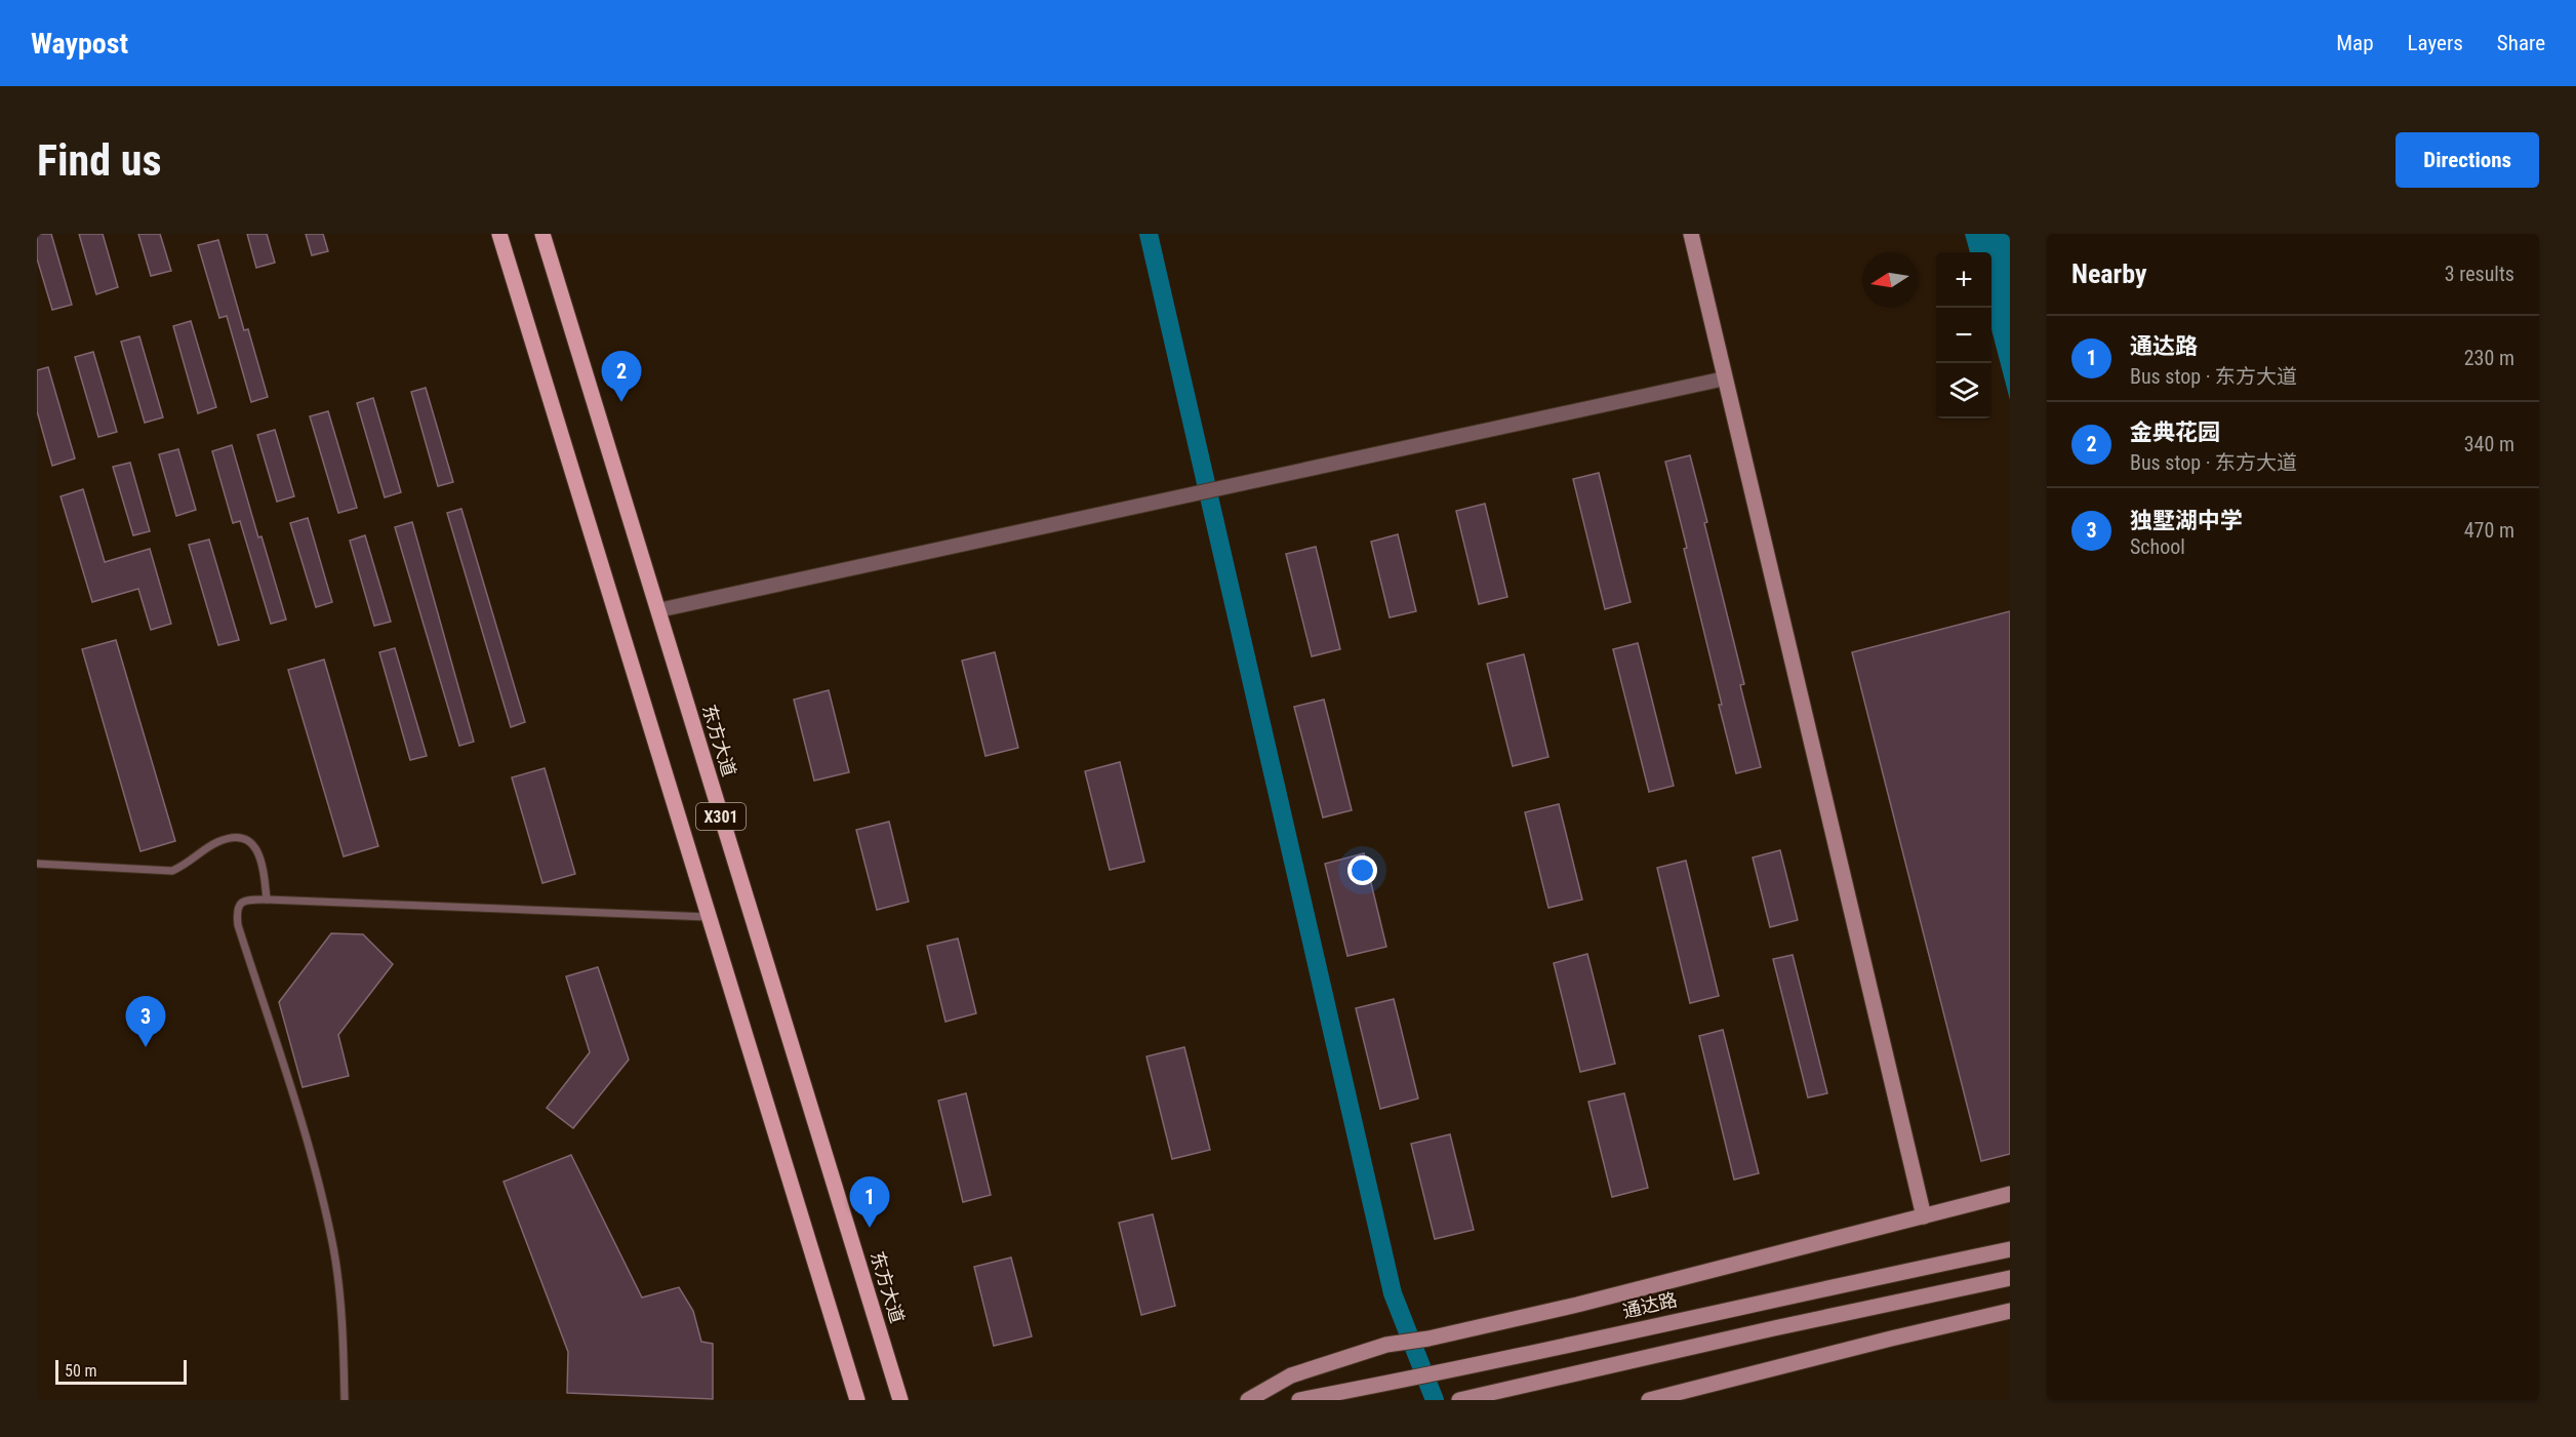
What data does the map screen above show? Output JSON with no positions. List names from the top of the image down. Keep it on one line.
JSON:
{"streets":{"main road":["东方大道","X301"],"street":["通达路"]},"scale_bar":"50 m","north":"left","page":{"header":"Waypost","nav":["Map","Layers","Share"],"buttons":"Directions","title":"Find us","heading":["Nearby","3 results"],"map_buttons":["+","−"],"list":[{"mark":"1","name":"通达路","note":"Bus stop · 东方大道","value":"230 m"},{"mark":"2","name":"金典花园","note":"Bus stop · 东方大道","value":"340 m"},{"mark":"3","name":"独墅湖中学","note":"School","value":"470 m"}],"pins":["2","3","1"],"scale":"50 m"}}
